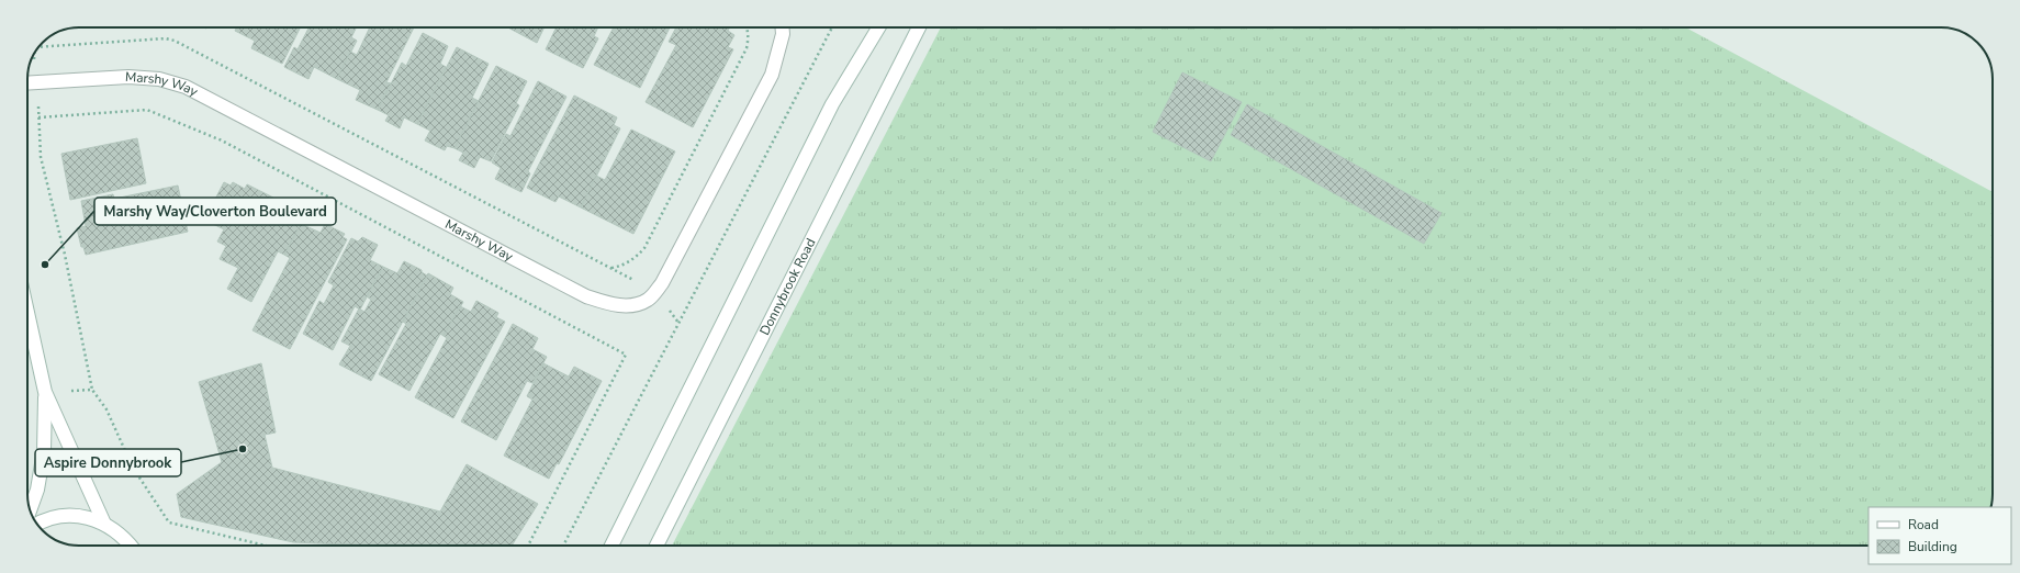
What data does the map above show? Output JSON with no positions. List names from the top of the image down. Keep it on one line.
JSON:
{"streets":{"street":["Marshy Way","Donnybrook Road"]},"places":["Marshy Way/Cloverton Boulevard","Aspire Donnybrook"],"legend":["Road","Building"]}
